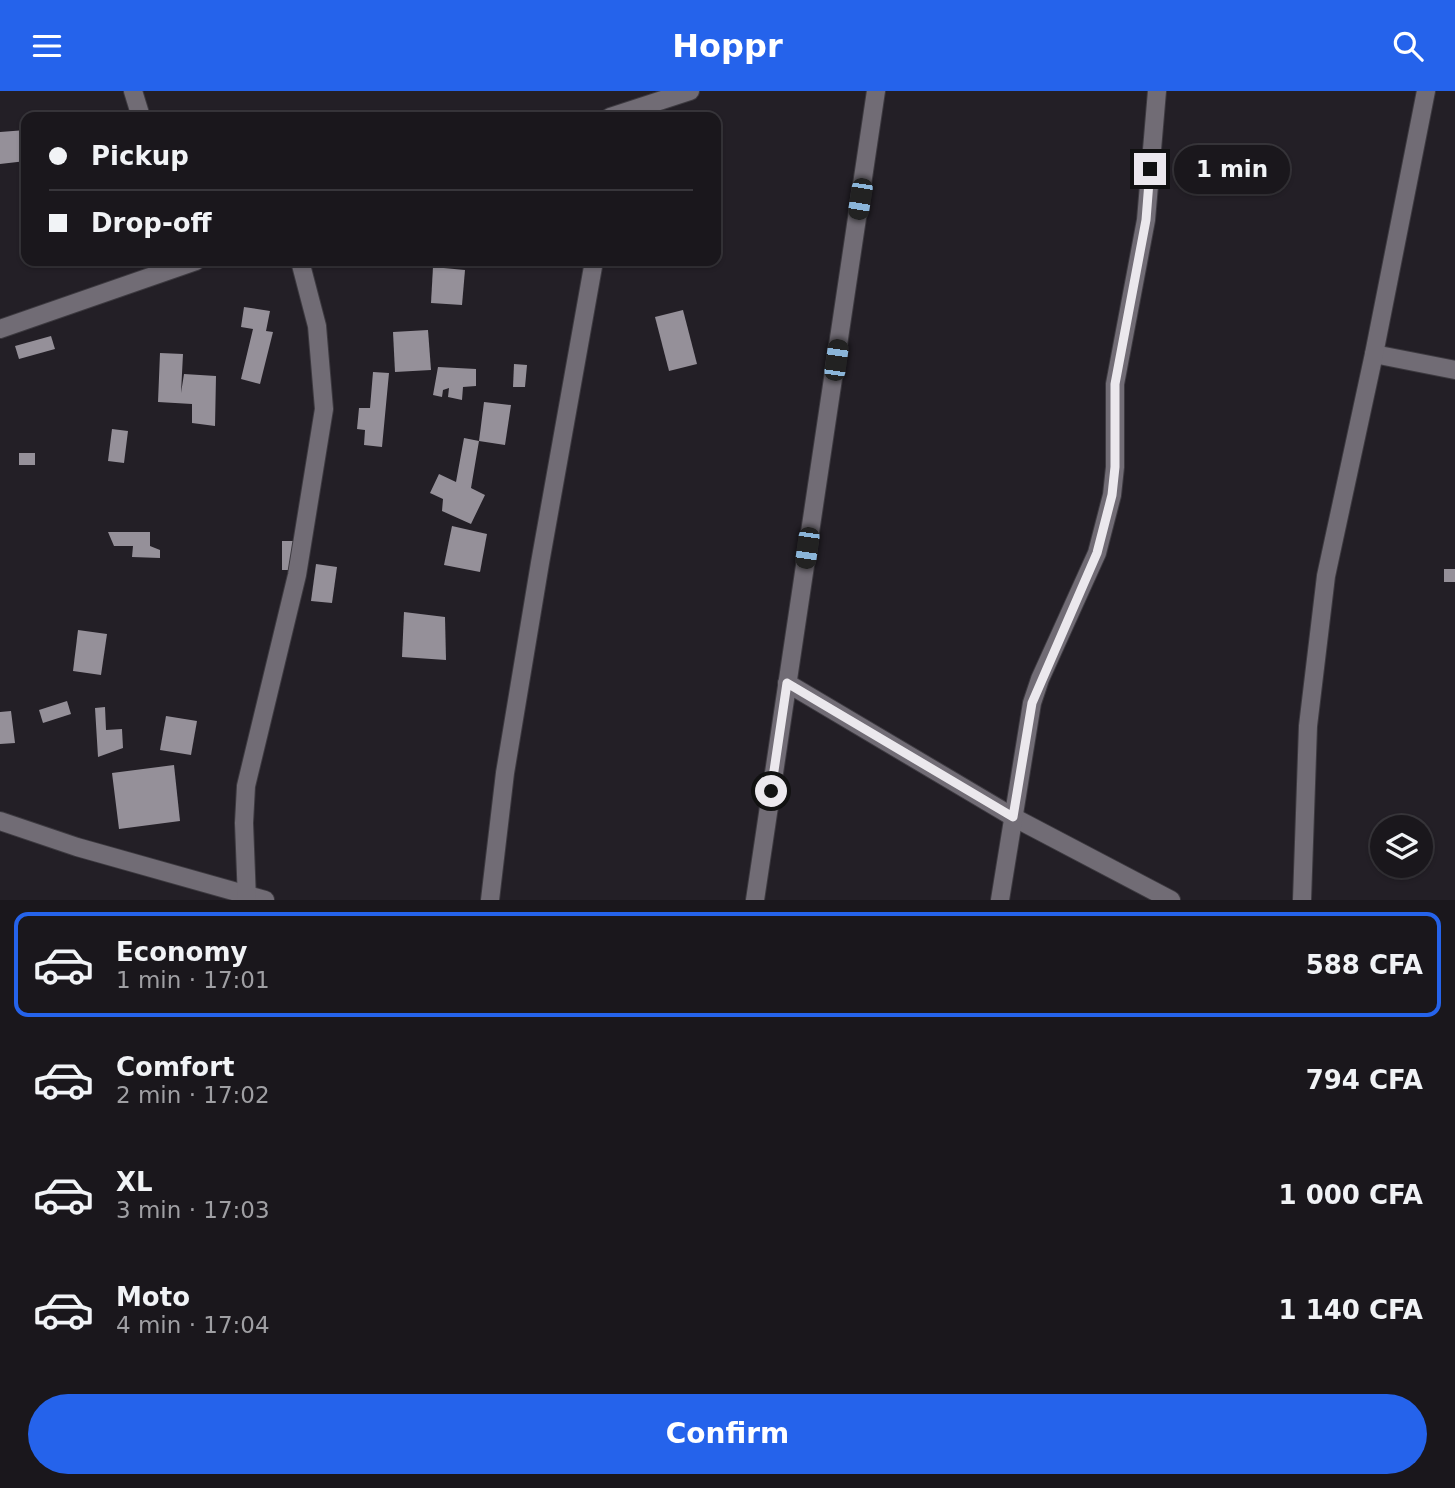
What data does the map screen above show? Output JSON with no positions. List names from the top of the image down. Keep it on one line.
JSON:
{"page":{"header":"Hoppr","banner":["Pickup","Drop-off"],"bubble":"1 min","list":[{"name":"Economy","note":"1 min · 17:01","value":"588 CFA"},{"name":"Comfort","note":"2 min · 17:02","value":"794 CFA"},{"name":"XL","note":"3 min · 17:03","value":"1 000 CFA"},{"name":"Moto","note":"4 min · 17:04","value":"1 140 CFA"}],"buttons":"Confirm"}}
